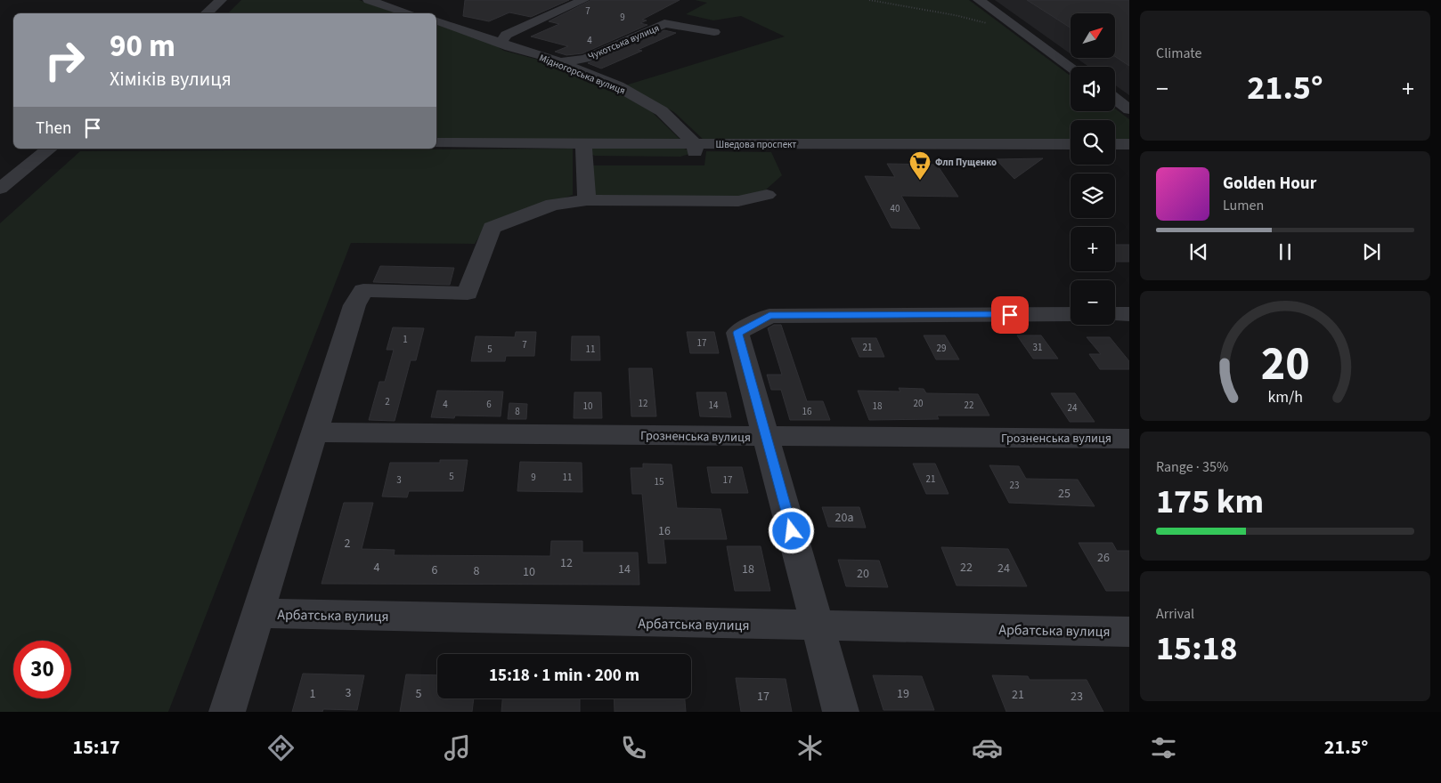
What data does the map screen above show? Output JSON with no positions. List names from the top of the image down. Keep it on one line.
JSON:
{"streets":{"street":["Чукотська вулиця","Мідногорська вулиця","Шведова проспект","Грозненська вулиця","Арбатська вулиця"]},"crossings":[["Чукотська вулиця","Мідногорська вулиця"],["Мідногорська вулиця","Шведова проспект"]],"places":{"supermarket":["Флп Пущенко"]},"house_numbers":["7","9","4","40","1","17","7","21","31","29","5","11","2","12","20","4","6","14","22","10","18","24","8","16","5","9","11","21","3","17","15","23","25","20а","16","2","26","12","4","22","24","14","18","6","8","10","20","3","1","5","19","21","17","23"],"north":"top right","page":{"tile":["Climate",["Range · 35%","175 km"],["Arrival","15:18"]],"map_buttons":["+","−"],"turn":["90 m","Хіміків вулиця"],"heat":["−","21.5°","+"],"then":"Then","song":["Golden Hour","Lumen"],"limit":"30","trip":"15:18 · 1 min · 200 m","tabs":["15:17","21.5°"],"gauge":["20","km/h"]}}
